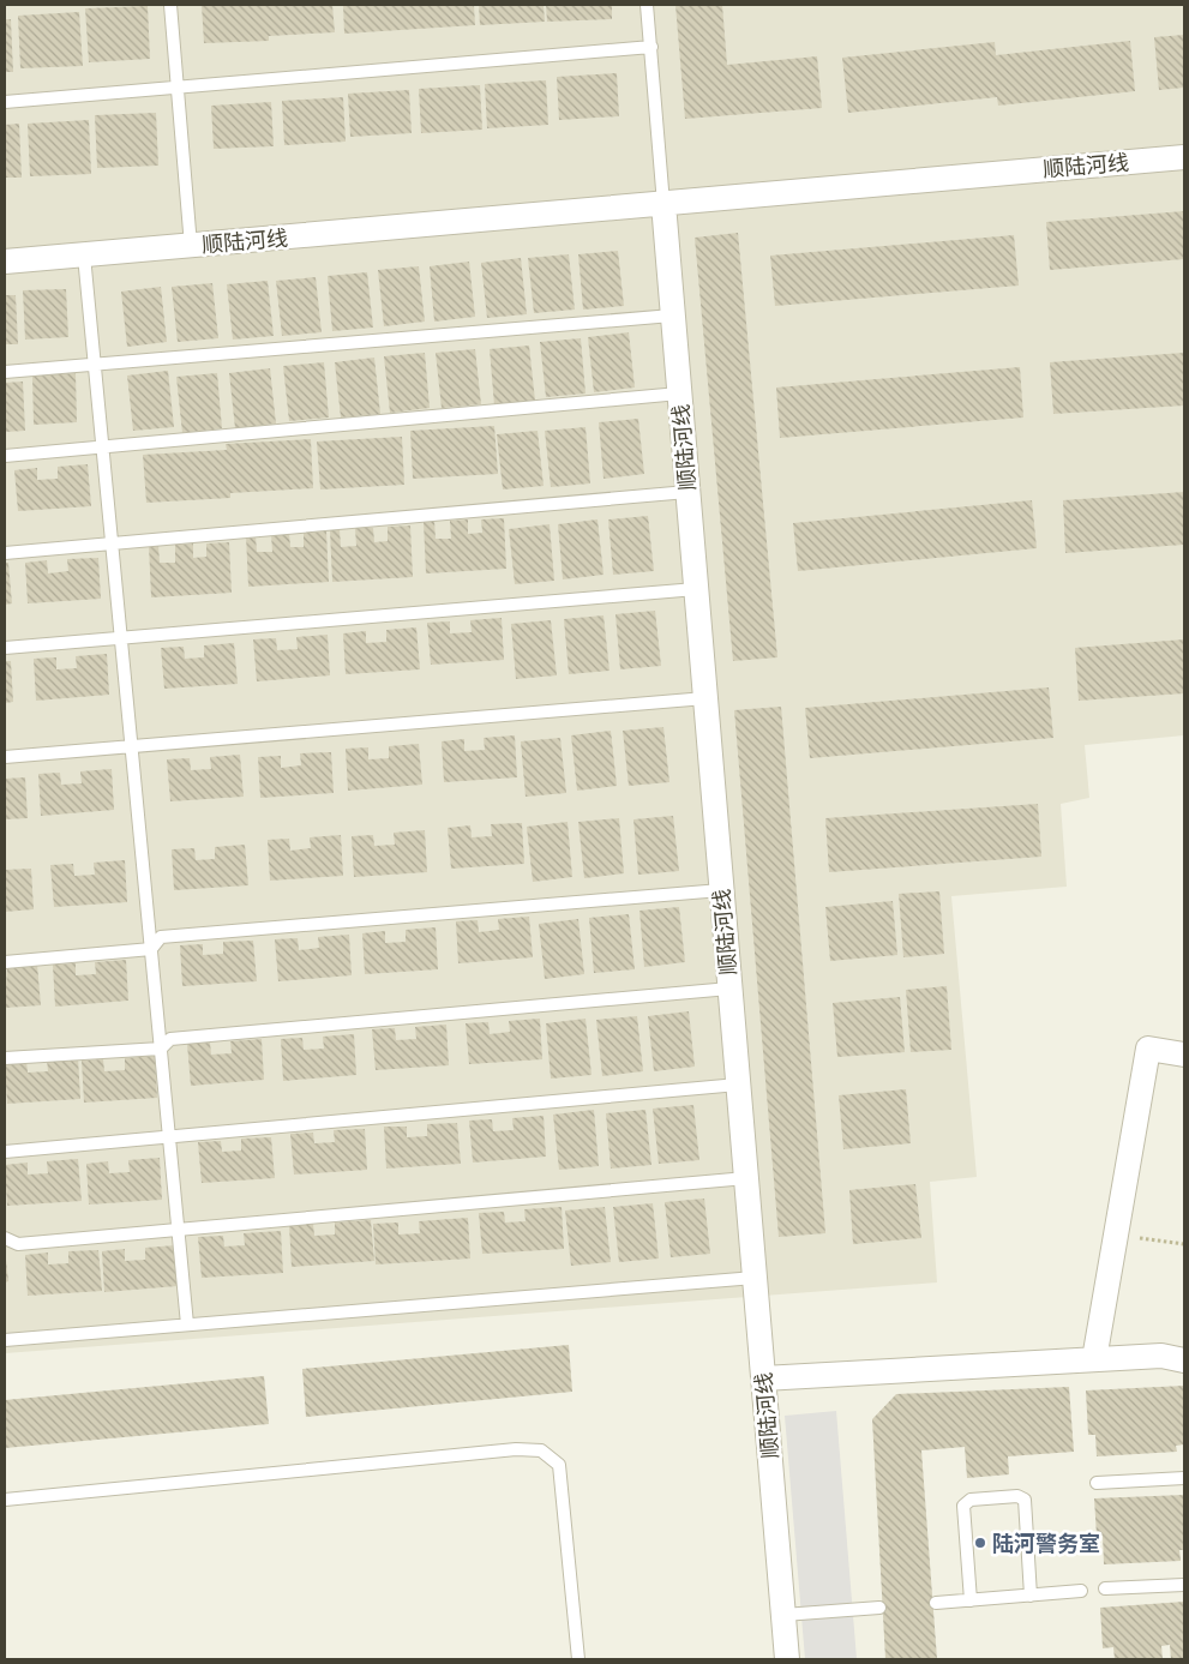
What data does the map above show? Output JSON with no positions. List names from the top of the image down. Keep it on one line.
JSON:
{"streets":{"street":["顺陆河线"]},"places":["陆河警务室"]}
